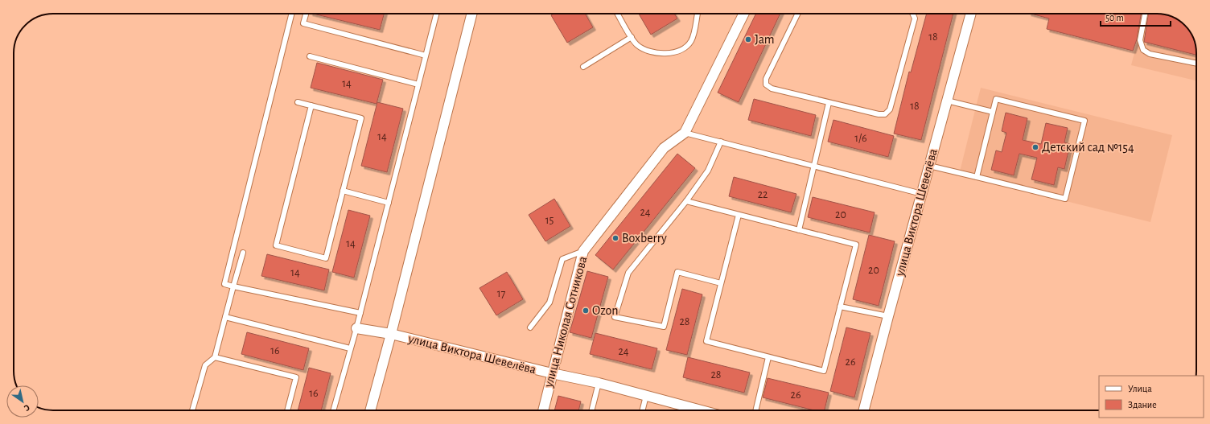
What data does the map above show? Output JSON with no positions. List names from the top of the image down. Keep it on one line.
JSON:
{"streets":{"street":["улица Виктора Шевелёва","улица Николая Сотникова"]},"crossings":[["улица Виктора Шевелёва","улица Николая Сотникова"]],"places":["Jam","Детский сад №154","Boxberry","Ozon"],"house_numbers":["18","14","18","14","1/6","22","24","20","15","14","20","14","17","28","16","24","26","28","16","26"],"legend":["Улица","Здание"],"scale_bar":"50 m","north":"bottom right"}
